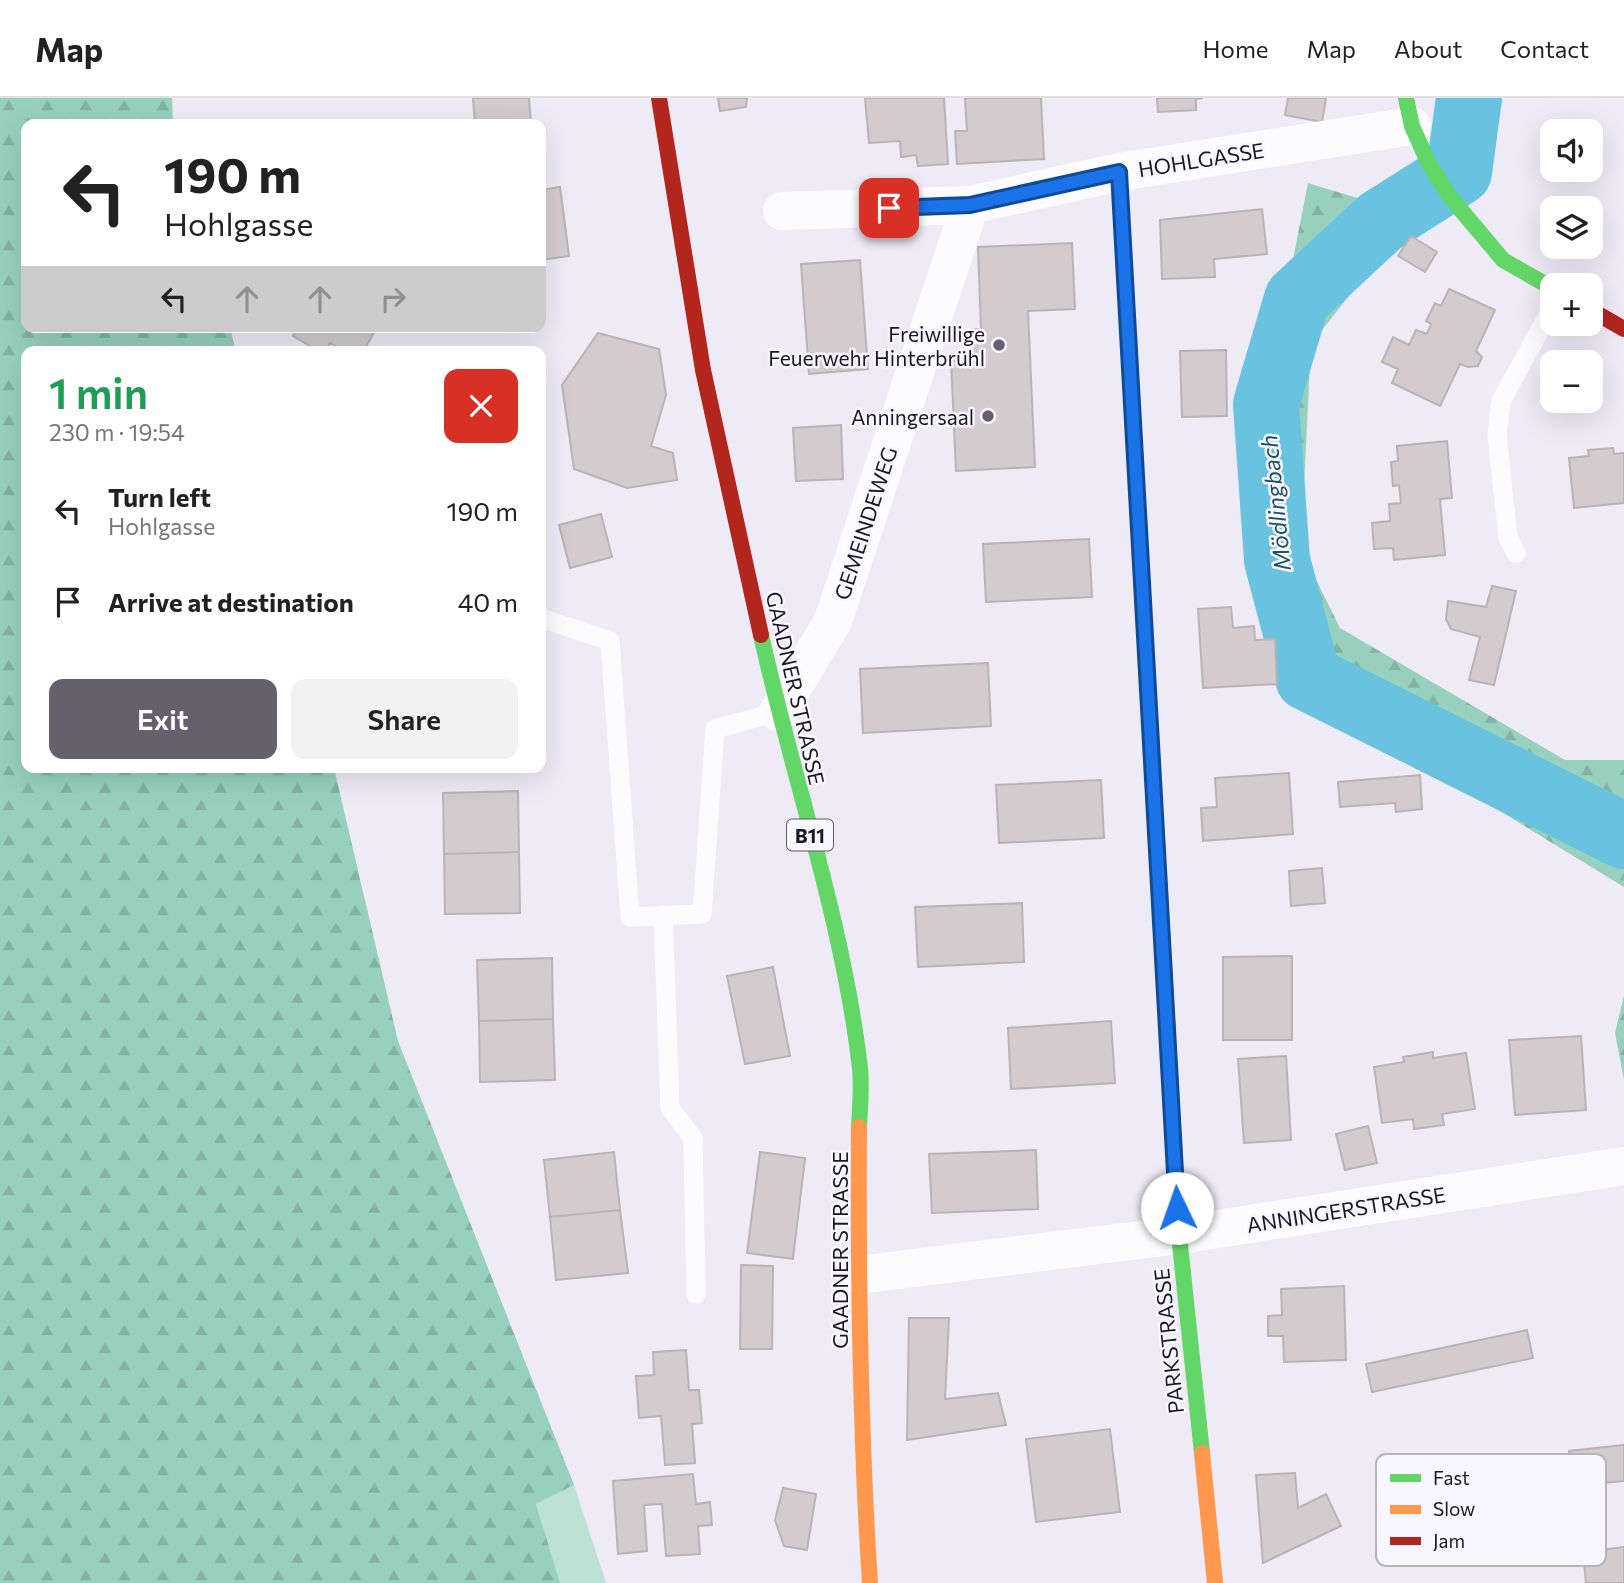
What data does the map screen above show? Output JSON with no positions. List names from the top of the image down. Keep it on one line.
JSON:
{"streets":{"main road":["GAADNER STRASSE","B11","PARKSTRASSE"],"street":["HOHLGASSE","GEMEINDEWEG","ANNINGERSTRASSE"]},"crossings":[["HOHLGASSE","GEMEINDEWEG"],["HOHLGASSE","PARKSTRASSE"],["GEMEINDEWEG","GAADNER STRASSE"],["GAADNER STRASSE","ANNINGERSTRASSE"],["ANNINGERSTRASSE","PARKSTRASSE"]],"water":["Mödlingbach"],"places":["Freiwillige Feuerwehr Hinterbrühl","Anningersaal"],"legend":["Fast","Slow","Jam"],"page":{"header":"Map","nav":["Home","Map","About","Contact"],"map_buttons":["+","−"],"turn":["190 m","Hohlgasse"],"heading":["1 min","230 m · 19:54"],"list":[{"name":"Turn left","note":"Hohlgasse","value":"190 m"},{"name":"Arrive at destination","value":"40 m"}],"buttons":["Exit","Share"]}}
